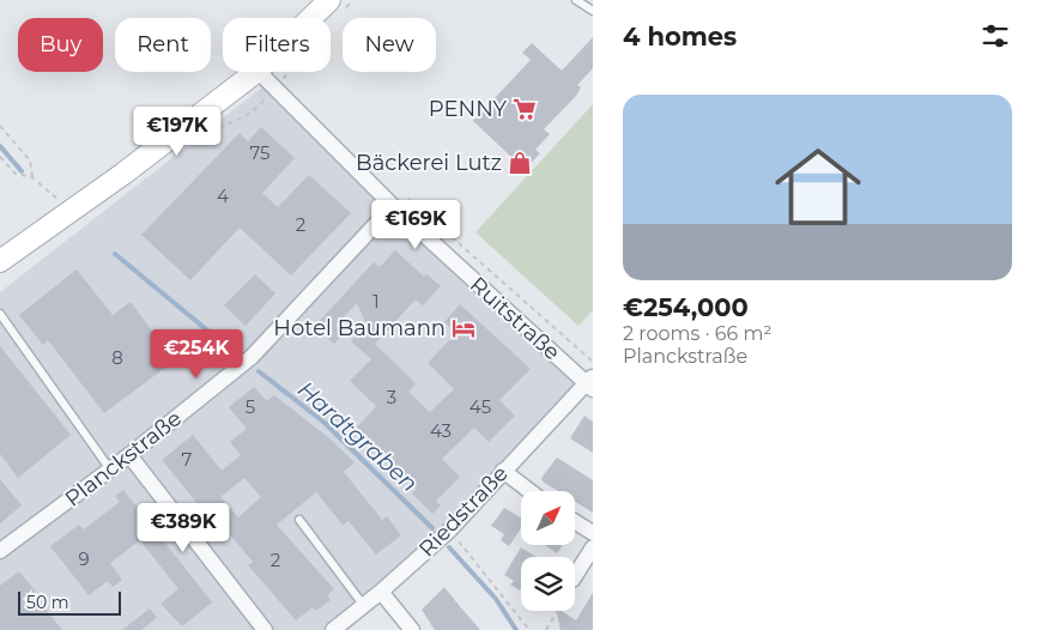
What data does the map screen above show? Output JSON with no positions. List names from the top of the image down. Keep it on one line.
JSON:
{"streets":{"street":["Ruitstraße","Planckstraße","Riedstraße"]},"crossings":[["Ruitstraße","Planckstraße"],["Ruitstraße","Riedstraße"]],"water":["Hardtgraben"],"places":{"supermarket":["PENNY"],"shop":["Bäckerei Lutz"],"hotel":["Hotel Baumann"]},"house_numbers":["75","4","2","1","8","3","5","45","43","7","9","2"],"scale_bar":"50 m","north":"top right","page":{"heading":"4 homes","chip":["Buy","Rent","Filters","New"],"list":[{"name":"€254,000","note":"2 rooms · 66 m² · Planckstraße"}],"price":["€197K","€169K","€254K","€389K"],"scale":"50 m"}}
